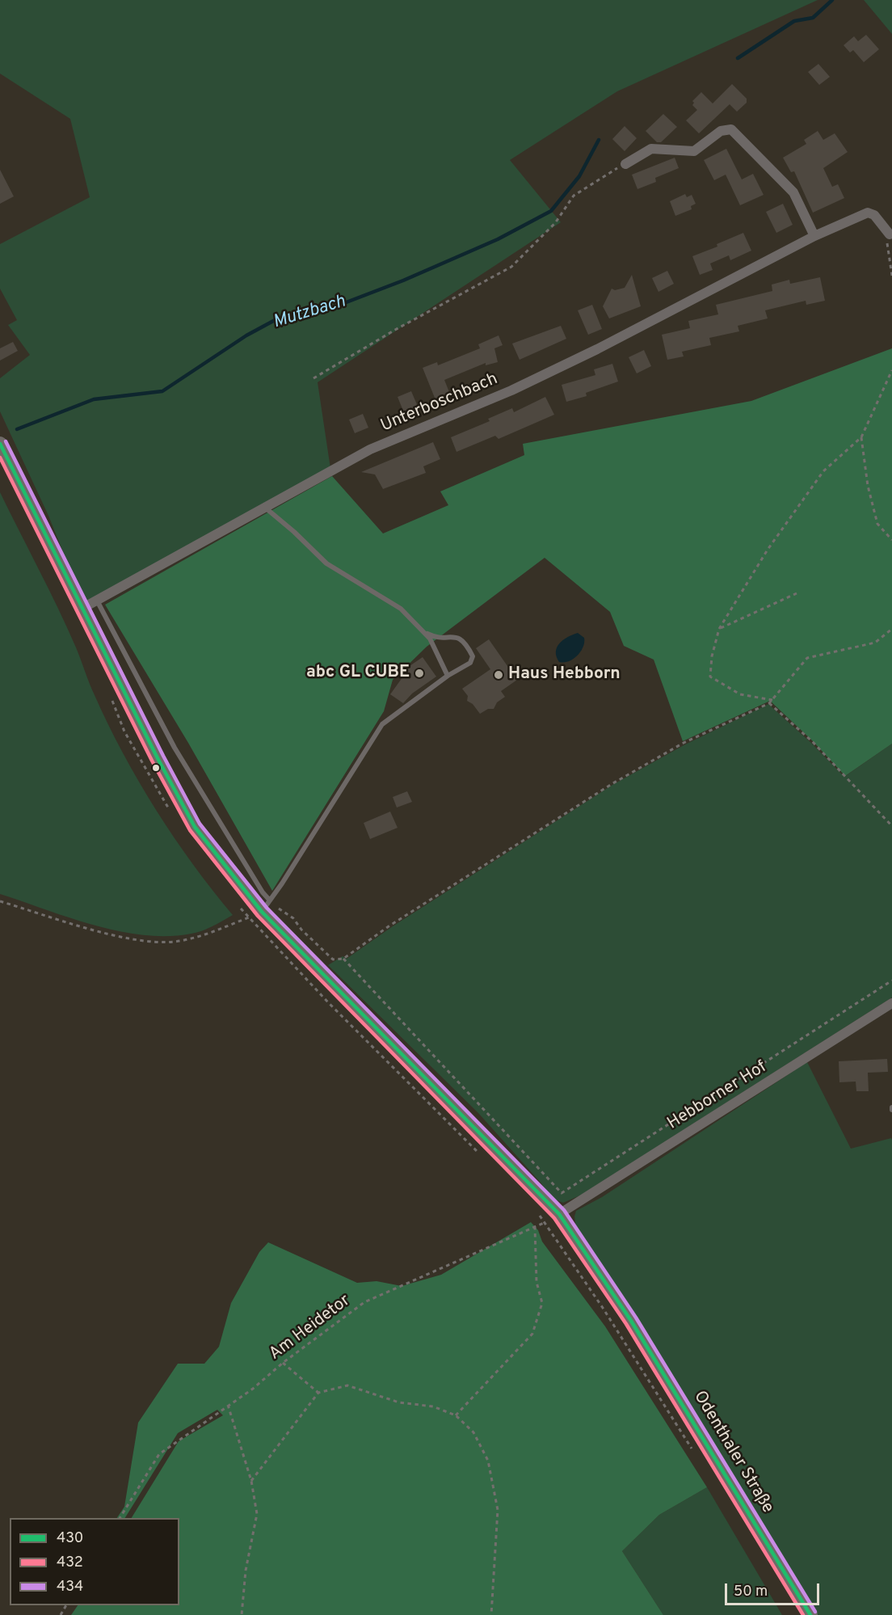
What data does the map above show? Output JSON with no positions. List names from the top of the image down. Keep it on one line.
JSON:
{"streets":{"main road":["Odenthaler Straße"],"street":["Unterboschbach","Hebborner Hof"],"path":["Am Heidetor"]},"crossings":[["Unterboschbach","Odenthaler Straße"],["Hebborner Hof","Am Heidetor"],["Hebborner Hof","Odenthaler Straße"],["Am Heidetor","Odenthaler Straße"]],"water":["Mutzbach"],"places":["abc GL CUBE","Haus Hebborn"],"lines":["transit line 434","transit line 430","transit line 432"],"legend":["430","432","434"],"scale_bar":"50 m"}
